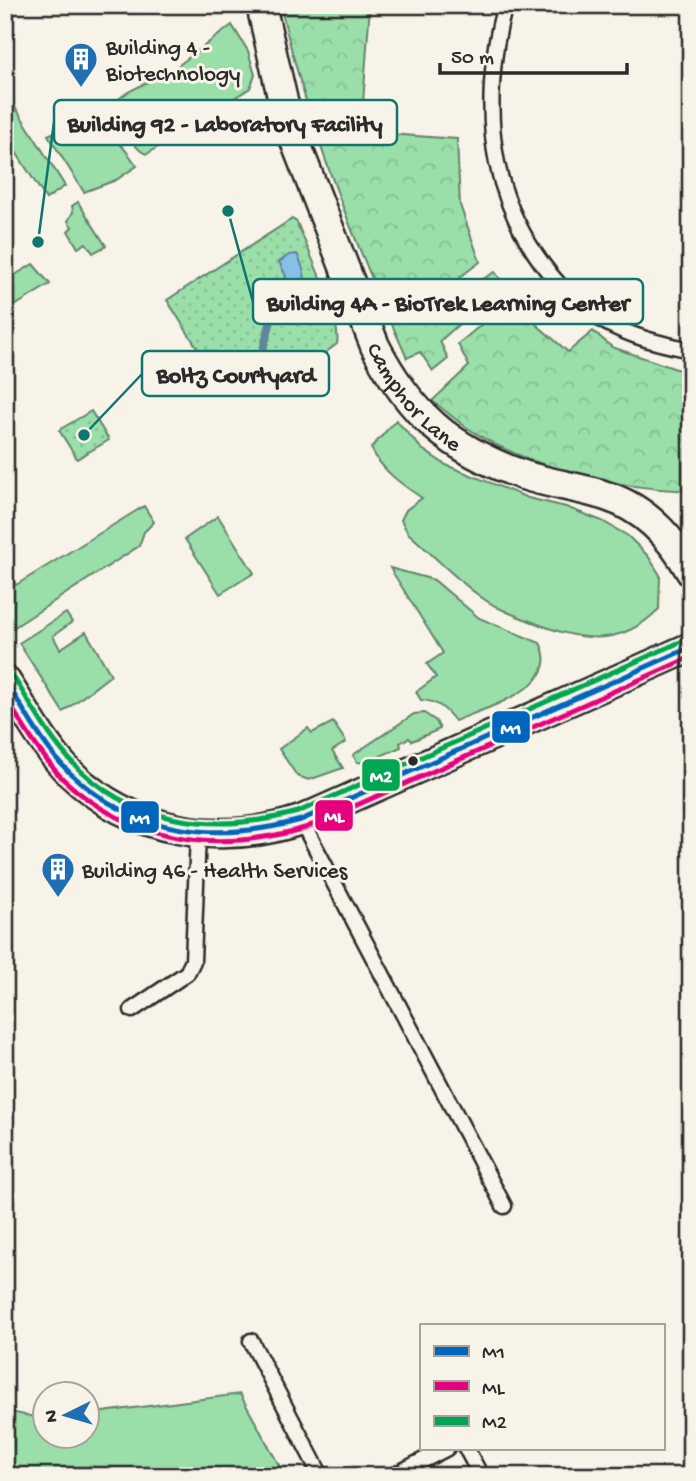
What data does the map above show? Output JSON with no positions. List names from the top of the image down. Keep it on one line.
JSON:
{"streets":{"street":["Camphor Lane"]},"places":{"building":["Building 4 - Biotechnology","Building 46 - Health Services"],"other":["Building 4A - BioTrek Learning Center","Building 92 - Laboratory Facility","Boltz Courtyard"]},"lines":["transit line M2","transit line M1","transit line ML"],"legend":["M1","ML","M2"],"scale_bar":"50 m","north":"left"}
